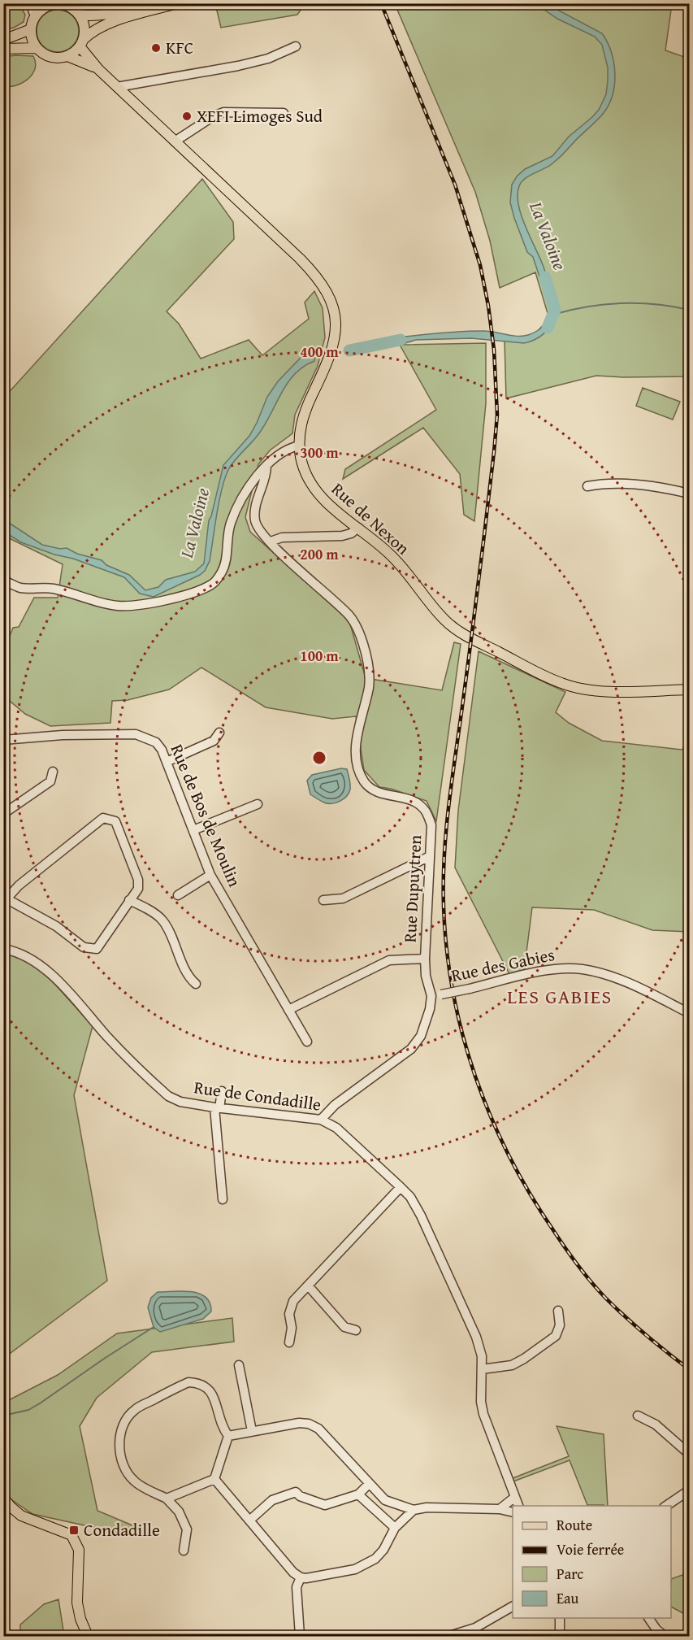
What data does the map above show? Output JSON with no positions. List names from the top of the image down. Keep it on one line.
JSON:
{"streets":{"main road":["Rue de Nexon"],"street":["Rue de Bos de Moulin","Rue Dupuytren","Rue des Gabies","Rue de Condadille"]},"crossings":[["Rue Dupuytren","Rue des Gabies"],["Rue Dupuytren","Rue de Condadille"]],"districts":["LES GABIES"],"water":["La Valoine"],"places":{"other":["KFC","XEFI Limoges Sud"],"transit":["Condadille"]},"legend":["Route","Voie ferrée","Parc","Eau"],"rings":["400 m","300 m","200 m","100 m"]}
